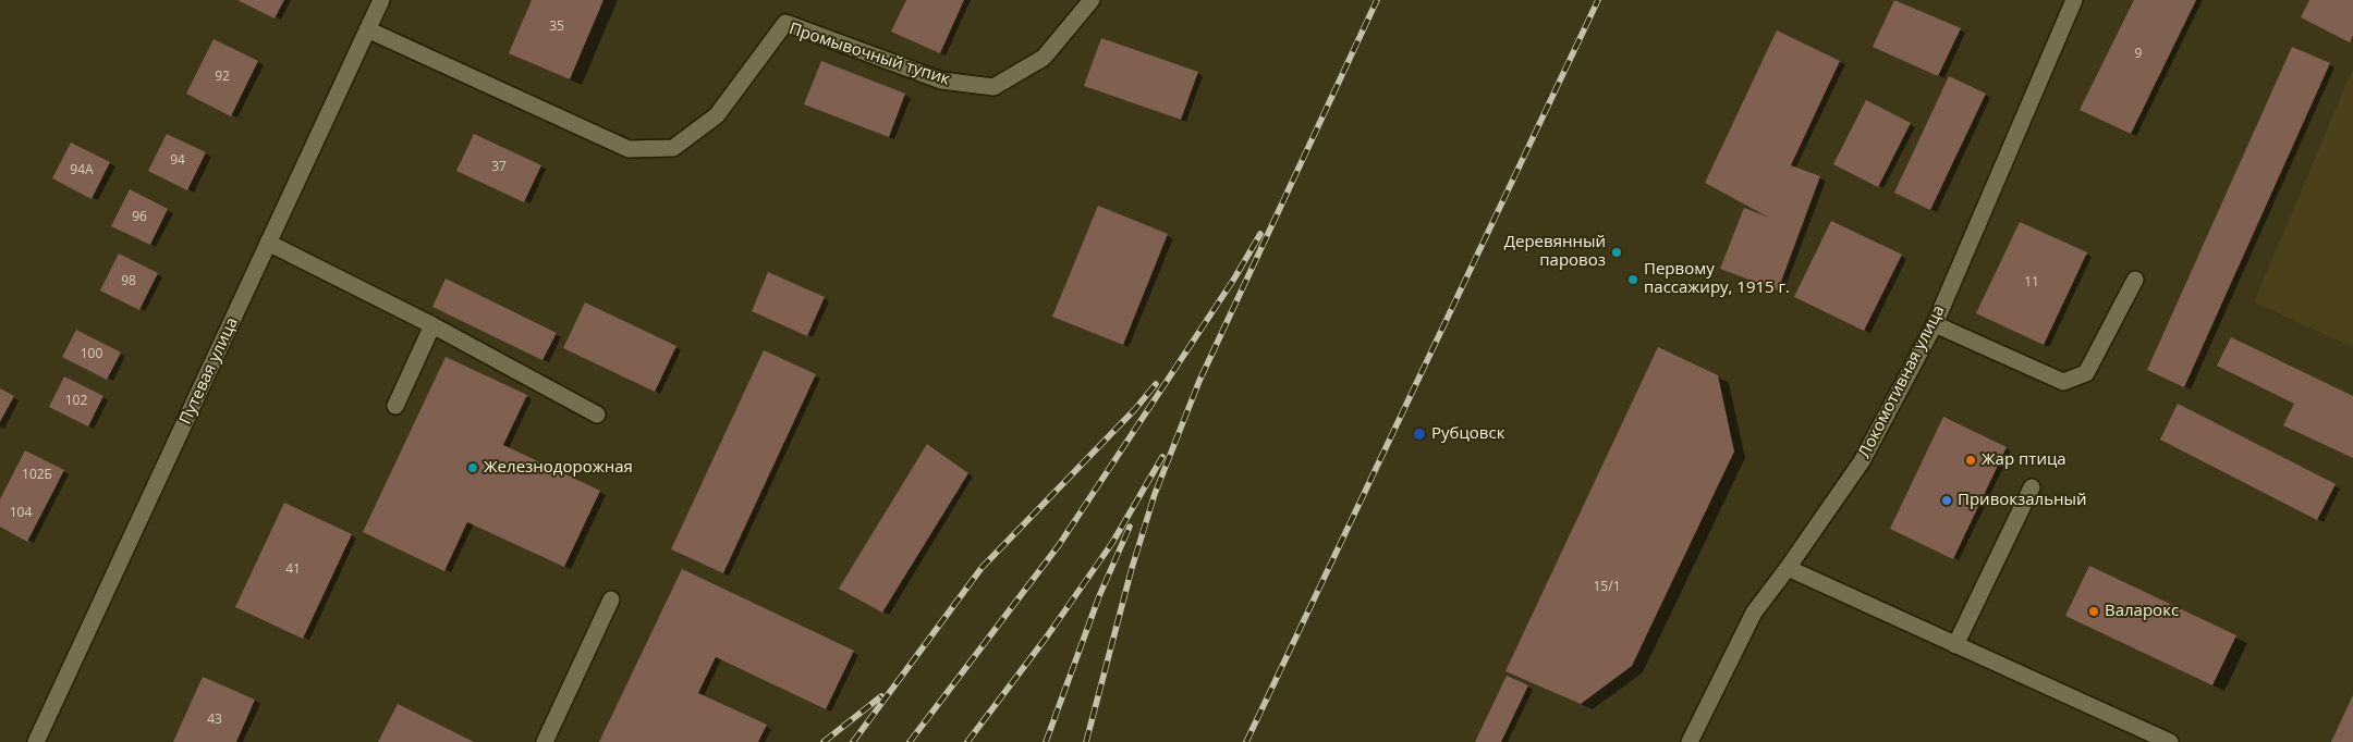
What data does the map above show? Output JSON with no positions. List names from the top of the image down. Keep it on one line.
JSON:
{"streets":{"street":["Промывочный тупик","Путевая улица","Локомотивная улица"]},"crossings":[["Промывочный тупик","Путевая улица"]],"places":["Деревянный паровоз","Первому пассажиру, 1915 г.","Рубцовск","Жар птица","Железнодорожная","Привокзальный","Валарокс"],"house_numbers":["35","9","92","94","37","94А","96","98","11","100","102","102Б","104","41","15/1","43"]}
